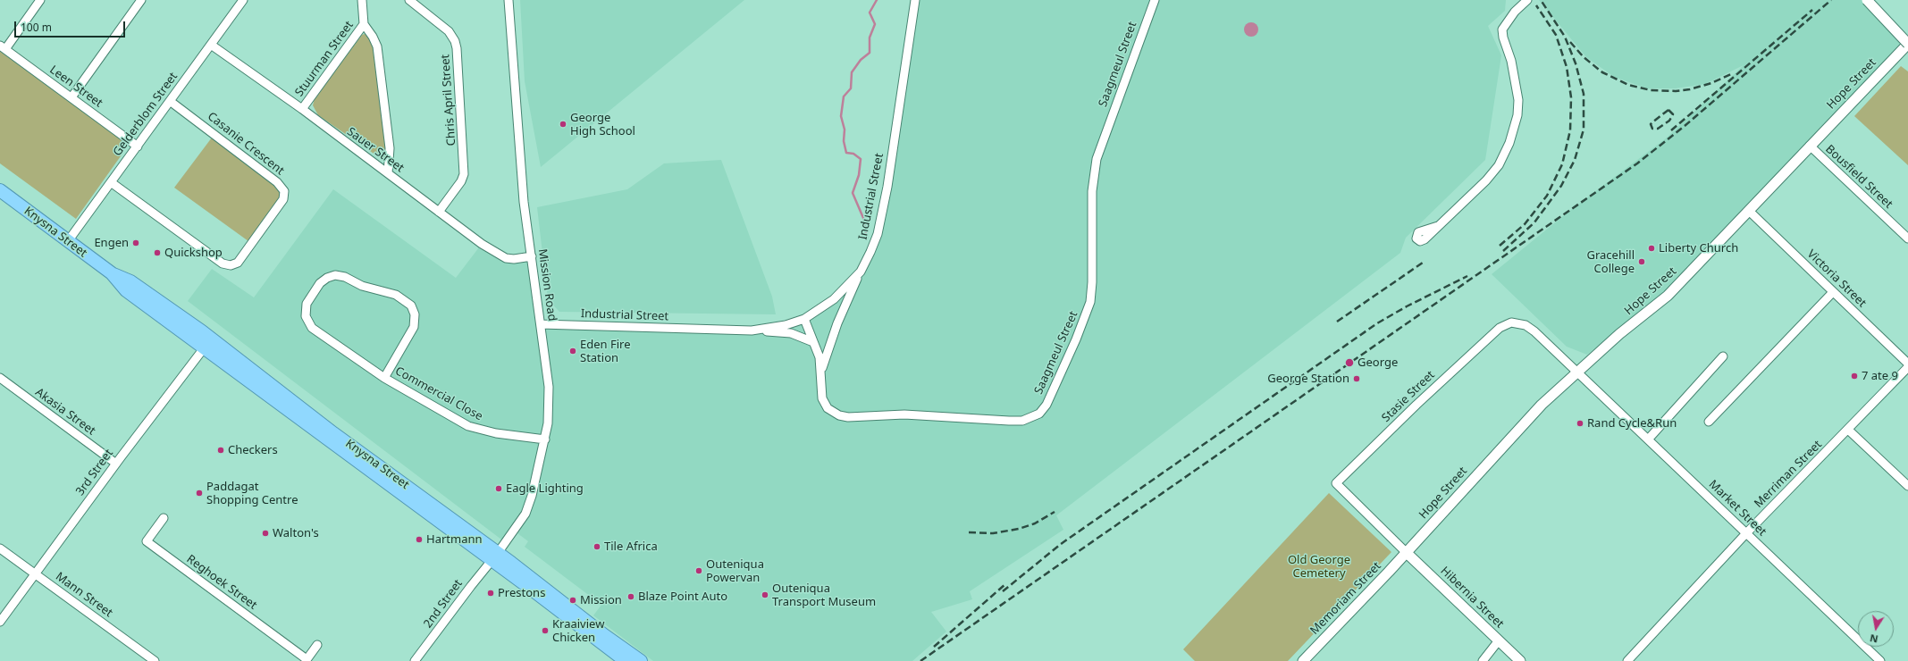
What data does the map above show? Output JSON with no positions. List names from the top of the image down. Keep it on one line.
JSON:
{"streets":{"highway":["Knysna Street"],"street":["Stuurman Street","Saagmeul Street","Hope Street","Leen Street","Chris April Street","Gelderblom Street","Casanie Crescent","Sauer Street","Bousfield Street","Industrial Street","Victoria Street","Mission Road","Commercial Close","Stasie Street","Akasia Street","3rd Street","Merriman Street","Market Street","Reghoek Street","Mann Street","Hibernia Street","Memoriam Street","2nd Street"]},"crossings":[["Stuurman Street","Sauer Street"],["Saagmeul Street","Industrial Street"],["Hope Street","Bousfield Street"],["Hope Street","Victoria Street"],["Hope Street","Stasie Street"],["Hope Street","Market Street"],["Hope Street","Hibernia Street"],["Hope Street","Memoriam Street"],["Leen Street","Gelderblom Street"],["Chris April Street","Sauer Street"],["Gelderblom Street","Casanie Crescent"],["Gelderblom Street","Sauer Street"],["Gelderblom Street","Knysna Street"],["Sauer Street","Mission Road"],["Industrial Street","Mission Road"],["Knysna Street","Mission Road"],["Knysna Street","3rd Street"],["Knysna Street","2nd Street"],["Mission Road","Commercial Close"],["Mission Road","2nd Street"],["Stasie Street","Market Street"],["Stasie Street","Hibernia Street"],["Stasie Street","Memoriam Street"],["Akasia Street","3rd Street"],["3rd Street","Mann Street"],["Merriman Street","Market Street"],["Hibernia Street","Memoriam Street"]],"parks":["Old George Cemetery"],"places":["George High School","Engen","Liberty Church","Quickshop","Gracehill College","Eden Fire Station","George","7 ate 9","George Station","Rand Cycle&Run","Checkers","Eagle Lighting","Paddagat Shopping Centre","Walton's","Hartmann","Tile Africa","Outeniqua Powervan","Prestons","Outeniqua Transport Museum","Blaze Point Auto","Mission","Kraaiview Chicken"],"scale_bar":"100 m","north":"bottom"}
